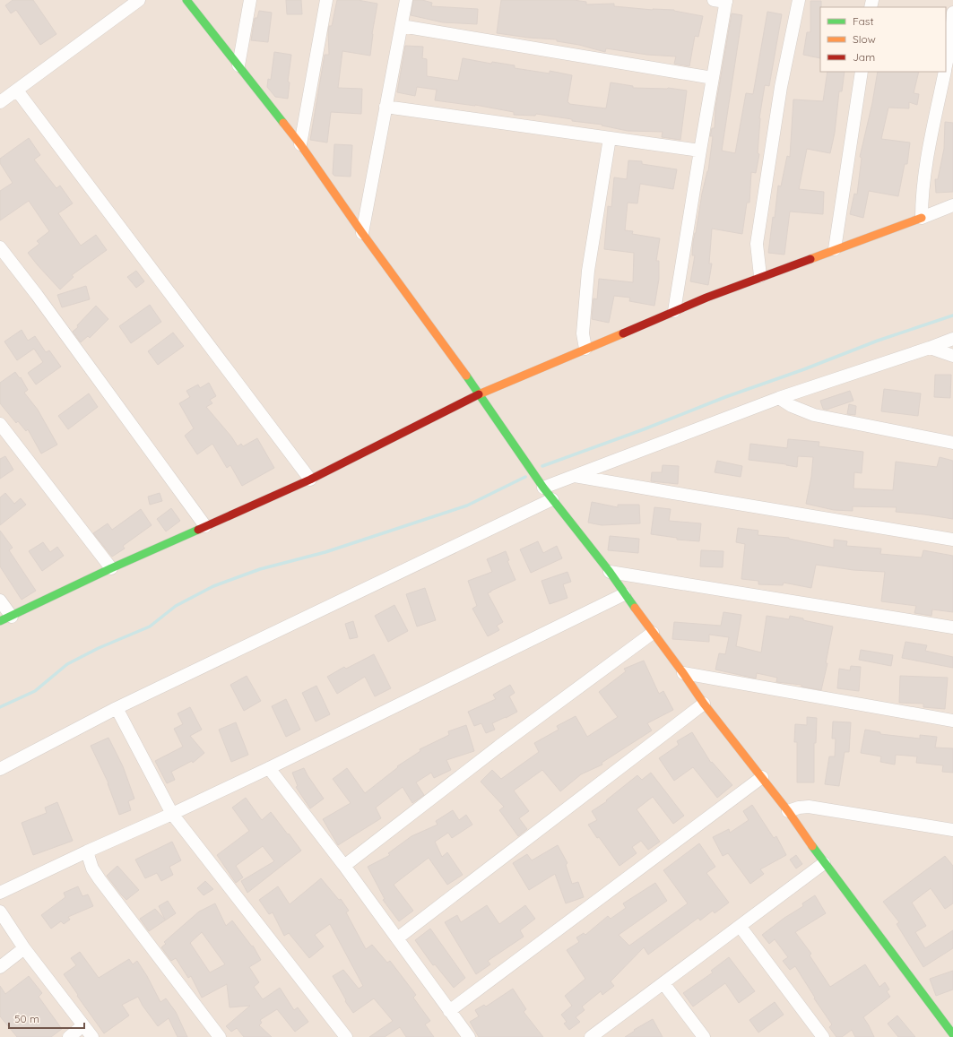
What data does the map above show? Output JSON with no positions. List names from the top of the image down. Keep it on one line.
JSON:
{"legend":["Fast","Slow","Jam"],"scale_bar":"50 m"}
